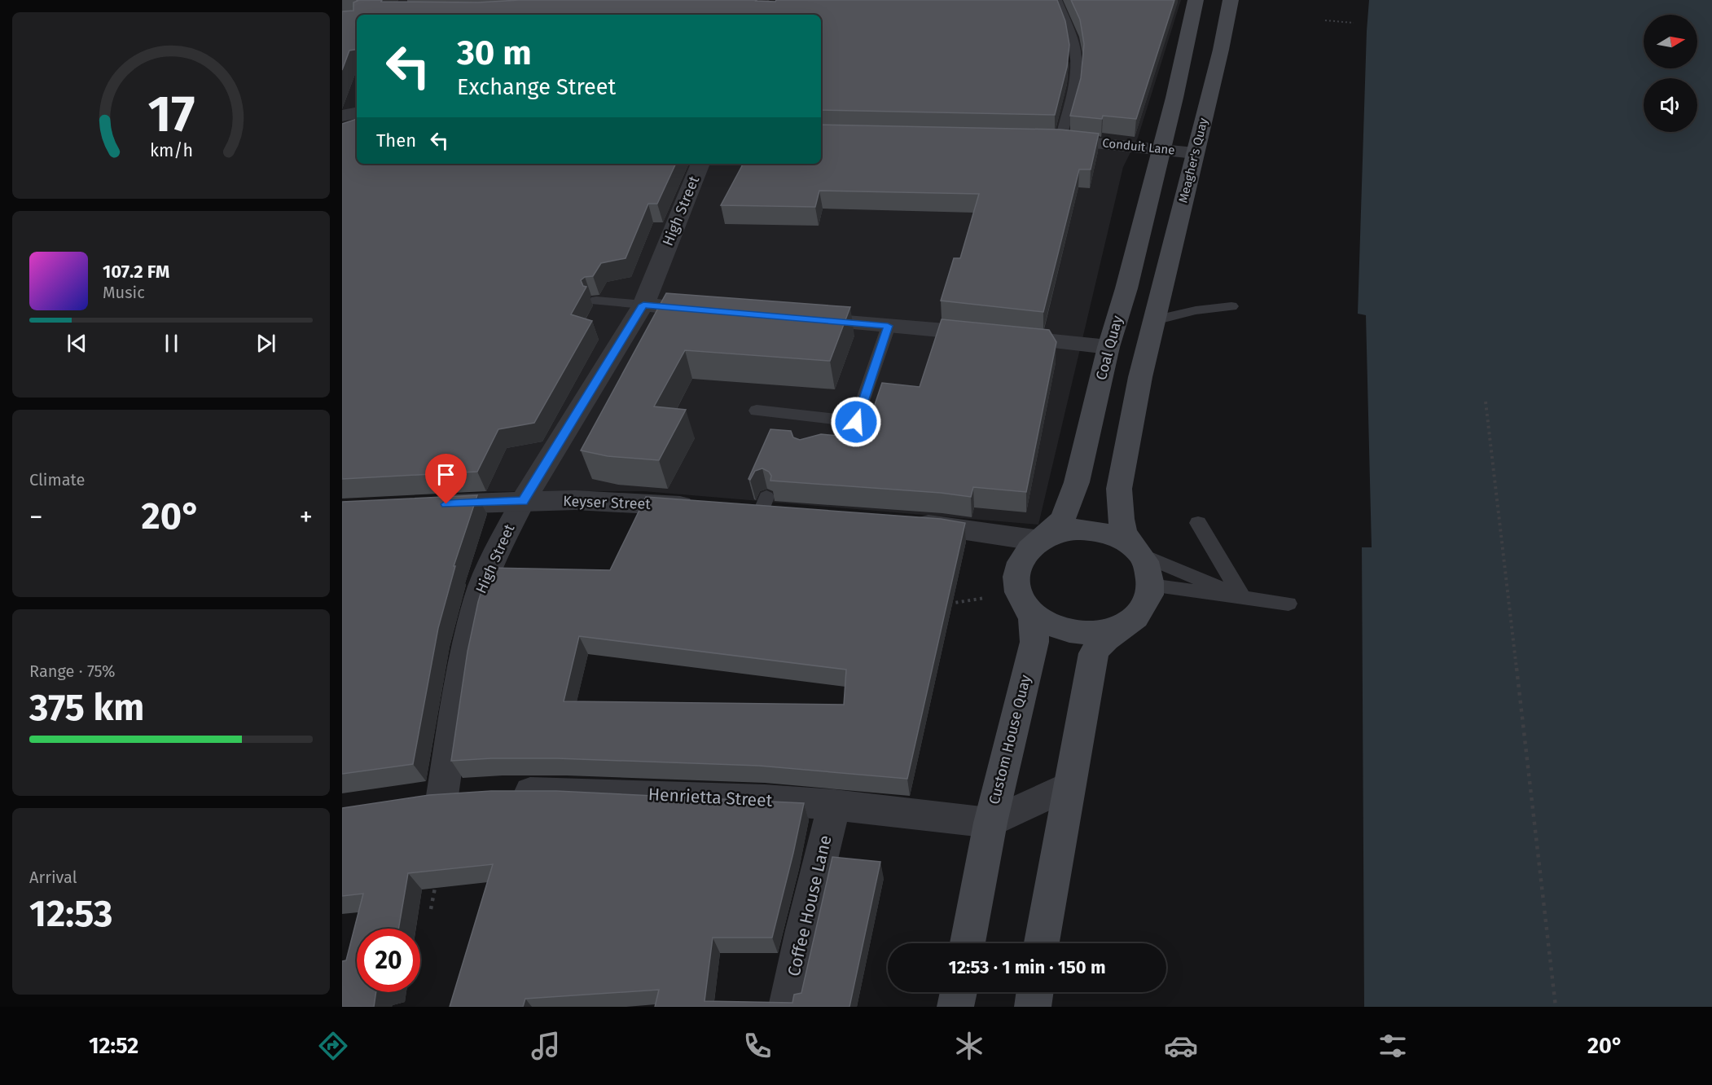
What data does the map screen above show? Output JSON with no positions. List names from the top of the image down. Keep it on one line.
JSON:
{"streets":{"main road":["Meagher's Quay","Coal Quay","Custom House Quay"],"street":["Conduit Lane","High Street","Keyser Street","Henrietta Street","Coffee House Lane"]},"crossings":[["Conduit Lane","Meagher's Quay"],["Conduit Lane","Coal Quay"],["High Street","Keyser Street"],["High Street","Henrietta Street"],["Coal Quay","Custom House Quay"],["Custom House Quay","Henrietta Street"],["Henrietta Street","Coffee House Lane"]],"north":"right","page":{"turn":["30 m","Exchange Street"],"then":"Then","song":["107.2 FM","Music"],"tile":["Climate",["Range · 75%","375 km"],["Arrival","12:53"]],"heat":["−","20°","+"],"limit":"20","trip":"12:53 · 1 min · 150 m","tabs":["12:52","20°"],"gauge":["17","km/h"]}}
